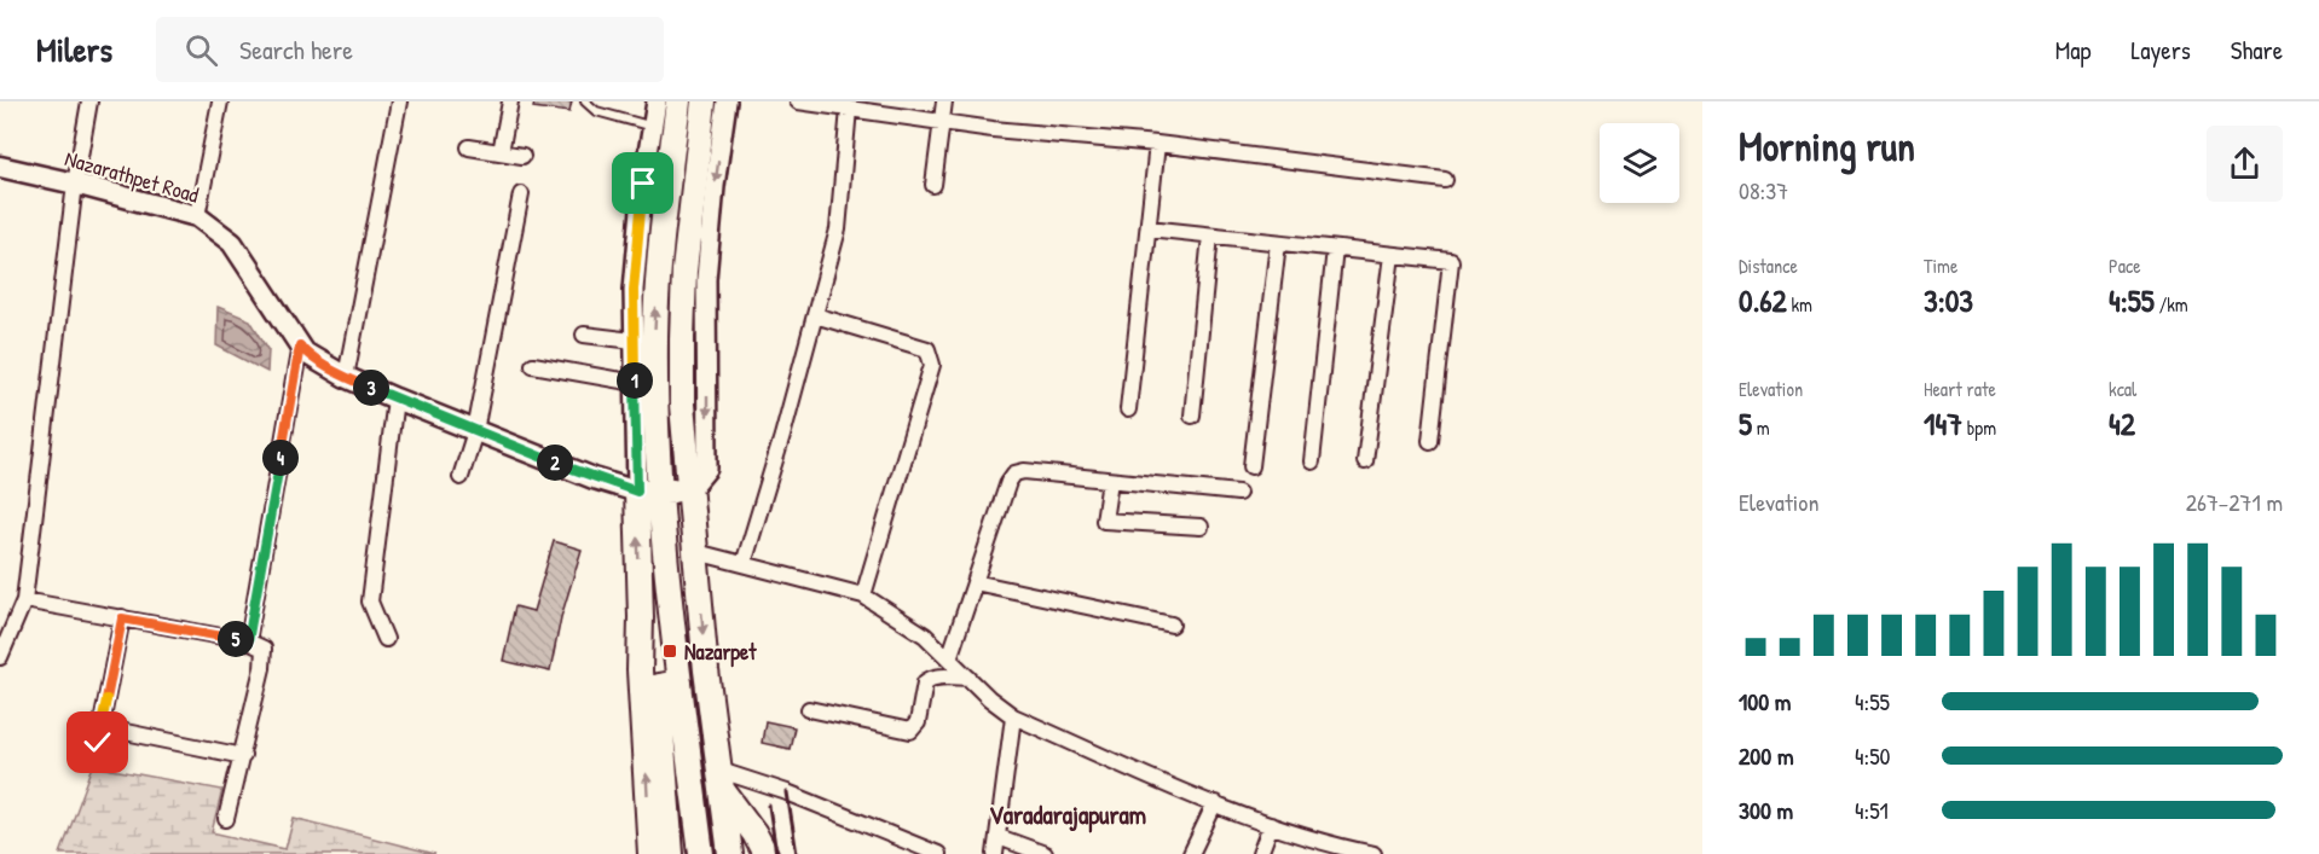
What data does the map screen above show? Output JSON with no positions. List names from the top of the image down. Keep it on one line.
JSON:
{"streets":{"main road":["Nazarathpet Road"]},"districts":["Varadarajapuram"],"places":{"transit":["Nazarpet"]},"page":{"header":"Milers","search":"Search here","nav":["Map","Layers","Share"],"heading":["Morning run","08:37"],"stats":[["Distance","0.62 km"],["Time","3:03"],["Pace","4:55 /km"],["Elevation","5 m"],["Heart rate","147 bpm"],["kcal","42"]],"pins":["1","3","4","2","5"],"chart":["Elevation","267–271 m"],"list":[{"name":"100 m","note":"4:55"},{"name":"200 m","note":"4:50"},{"name":"300 m","note":"4:51"}]}}
